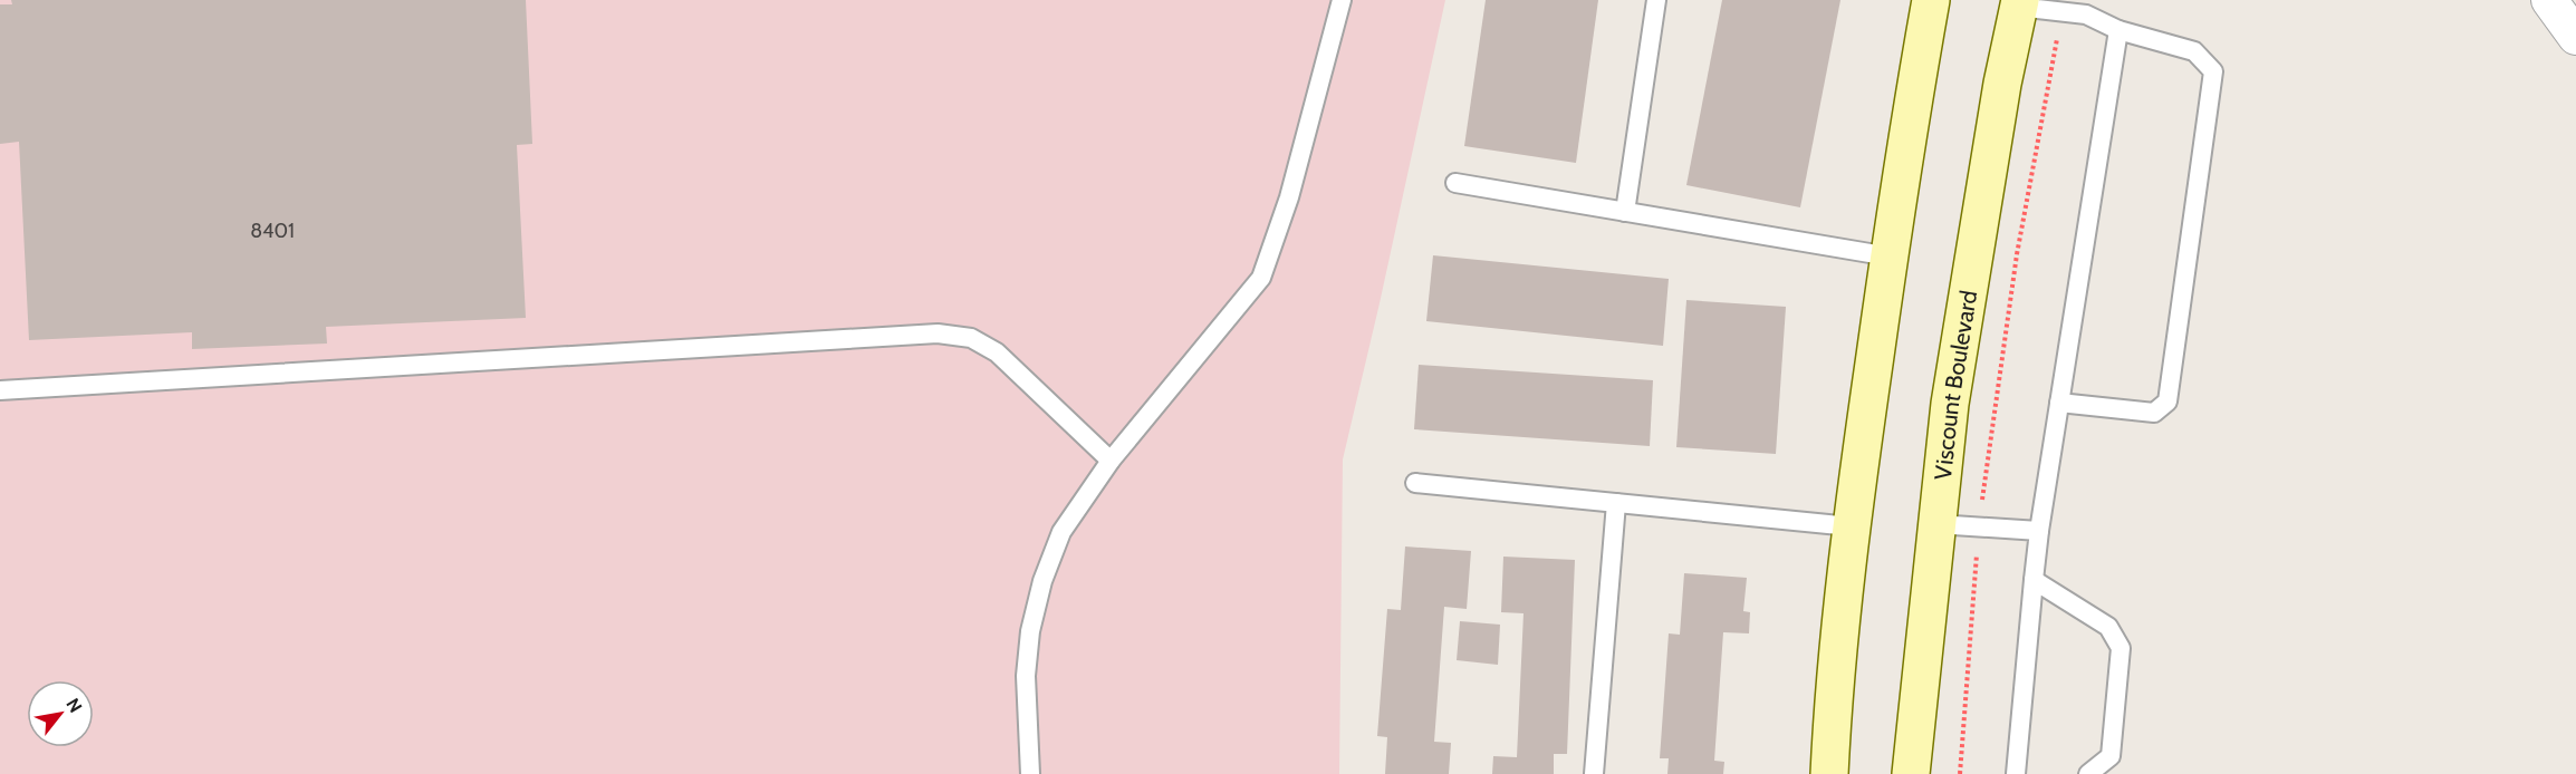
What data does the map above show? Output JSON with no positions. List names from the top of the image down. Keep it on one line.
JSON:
{"streets":{"main road":["Viscount Boulevard"]},"house_numbers":["8401"],"north":"top right"}
